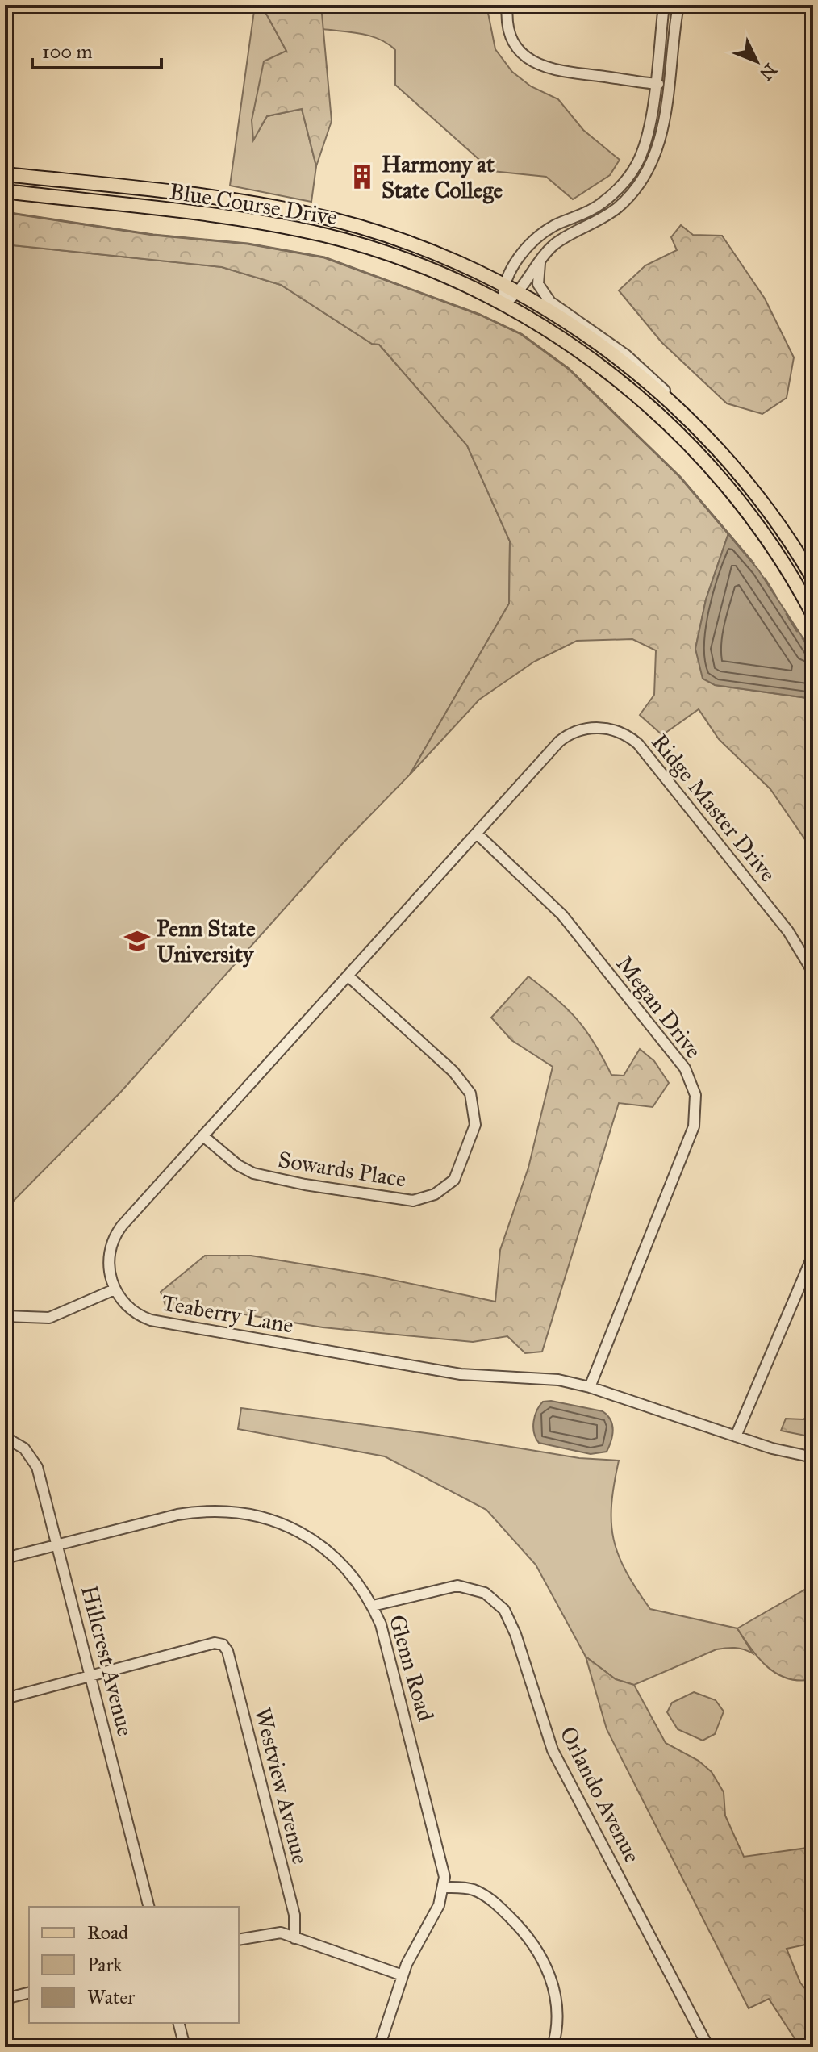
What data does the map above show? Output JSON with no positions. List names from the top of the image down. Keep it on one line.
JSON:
{"streets":{"main road":["Blue Course Drive"],"street":["Ridge Master Drive","Megan Drive","Sowards Place","Teaberry Lane","Hillcrest Avenue","Glenn Road","Westview Avenue","Orlando Avenue"]},"crossings":[["Ridge Master Drive","Megan Drive"],["Megan Drive","Teaberry Lane"],["Hillcrest Avenue","Glenn Road"],["Hillcrest Avenue","Westview Avenue"],["Glenn Road","Orlando Avenue"]],"places":{"building":["Harmony at State College"],"school or university":["Penn State University"]},"legend":["Road","Park","Water"],"scale_bar":"100 m","north":"bottom right"}
